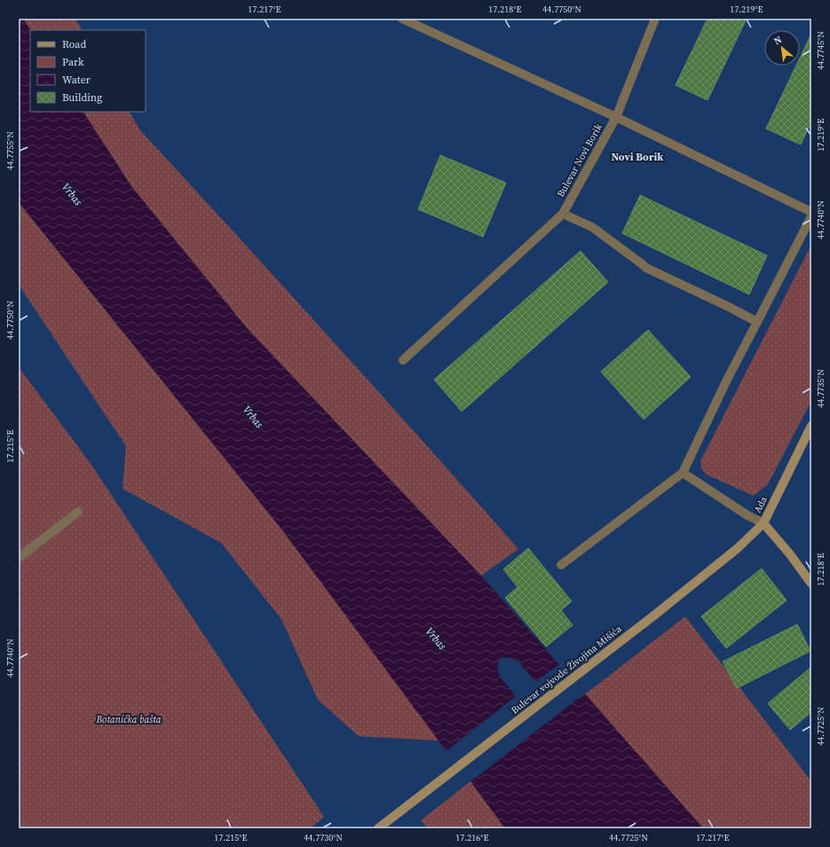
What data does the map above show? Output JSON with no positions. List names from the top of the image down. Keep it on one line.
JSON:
{"streets":{"street":["Bulevar Novi Borik","Ada","Bulevar vojvode Živojina Mišića"]},"crossings":[["Ada","Bulevar vojvode Živojina Mišića"]],"districts":["Novi Borik"],"water":["Vrbas"],"parks":["Botanička bašta"],"legend":["Road","Park","Water","Building"],"north":"top left","coordinates":["17.217°E","17.218°E","44.7750°N","17.219°E","44.7745°N","44.7755°N","44.7740°N","44.7735°N","17.215°E","44.7725°N","44.7730°N","17.216°E"]}
